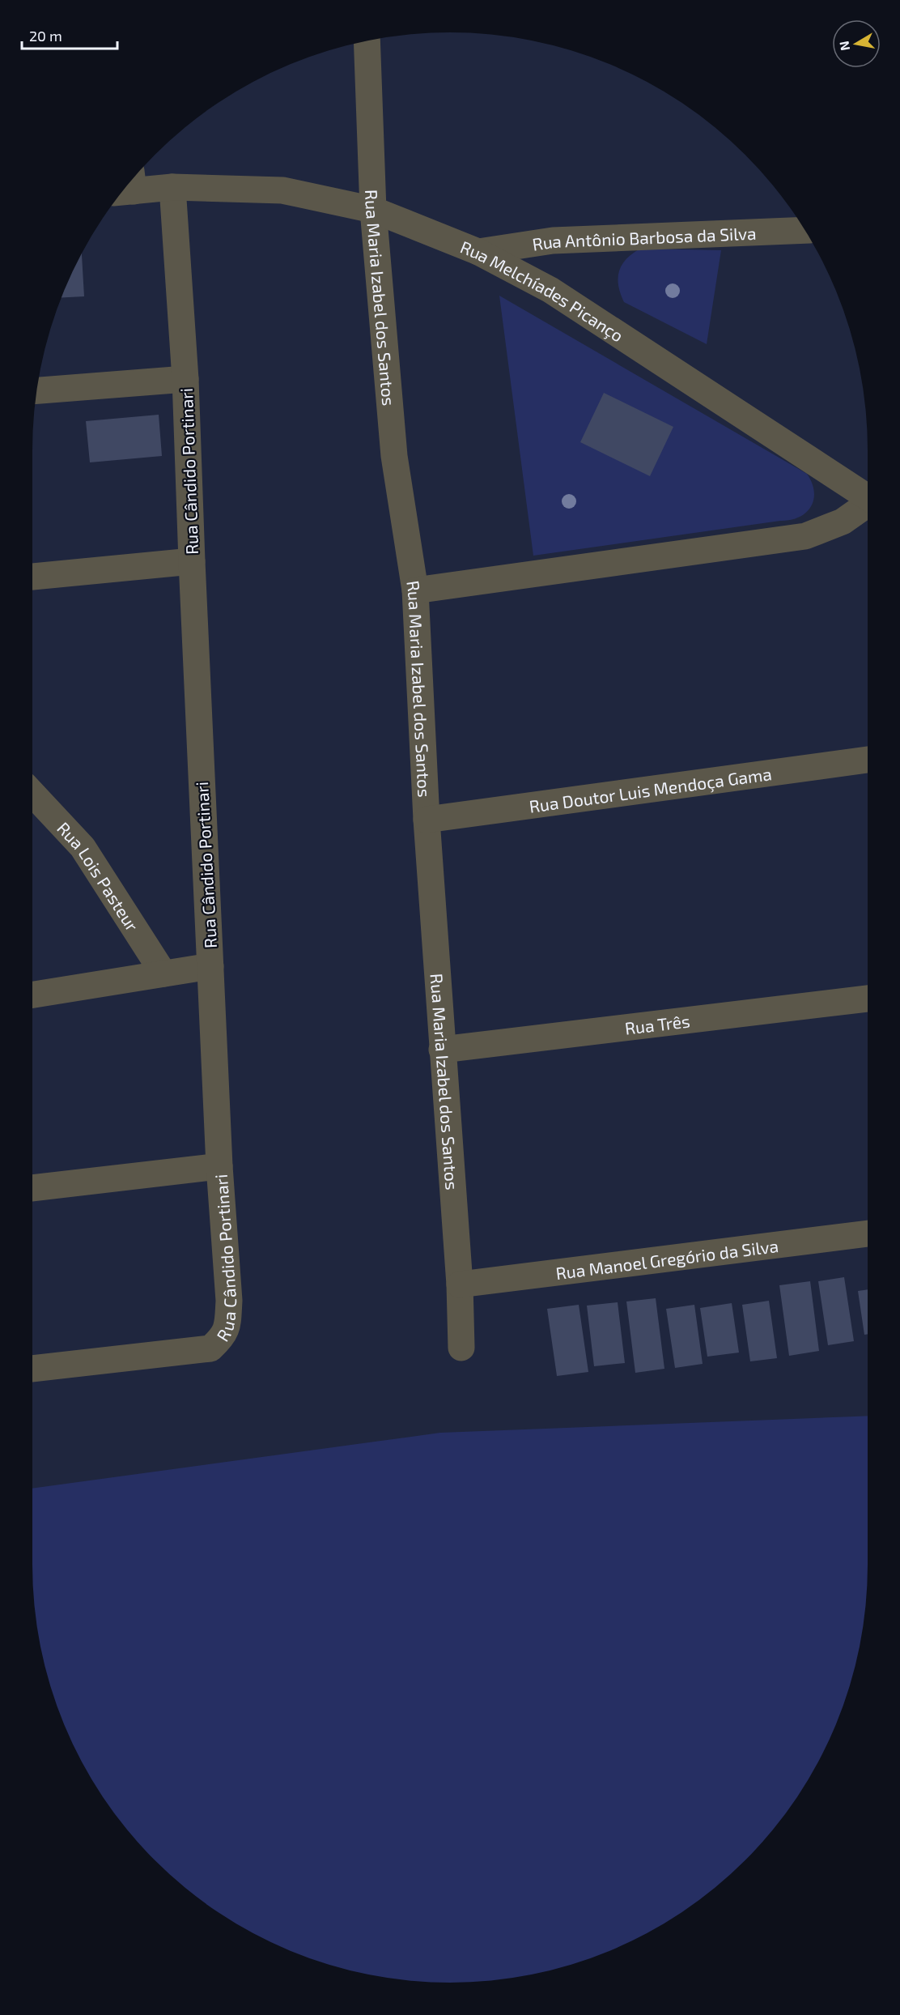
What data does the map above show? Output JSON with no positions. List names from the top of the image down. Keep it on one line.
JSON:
{"streets":{"street":["Rua Antônio Barbosa da Silva","Rua Melchíades Picanço","Rua Maria Izabel dos Santos","Rua Cândido Portinari","Rua Doutor Luis Mendoça Gama","Rua Lois Pasteur","Rua Três","Rua Manoel Gregório da Silva"]},"crossings":[["Rua Antônio Barbosa da Silva","Rua Melchíades Picanço"],["Rua Melchíades Picanço","Rua Maria Izabel dos Santos"],["Rua Melchíades Picanço","Rua Cândido Portinari"],["Rua Maria Izabel dos Santos","Rua Doutor Luis Mendoça Gama"],["Rua Maria Izabel dos Santos","Rua Três"],["Rua Maria Izabel dos Santos","Rua Manoel Gregório da Silva"]],"scale_bar":"20 m","north":"left"}
